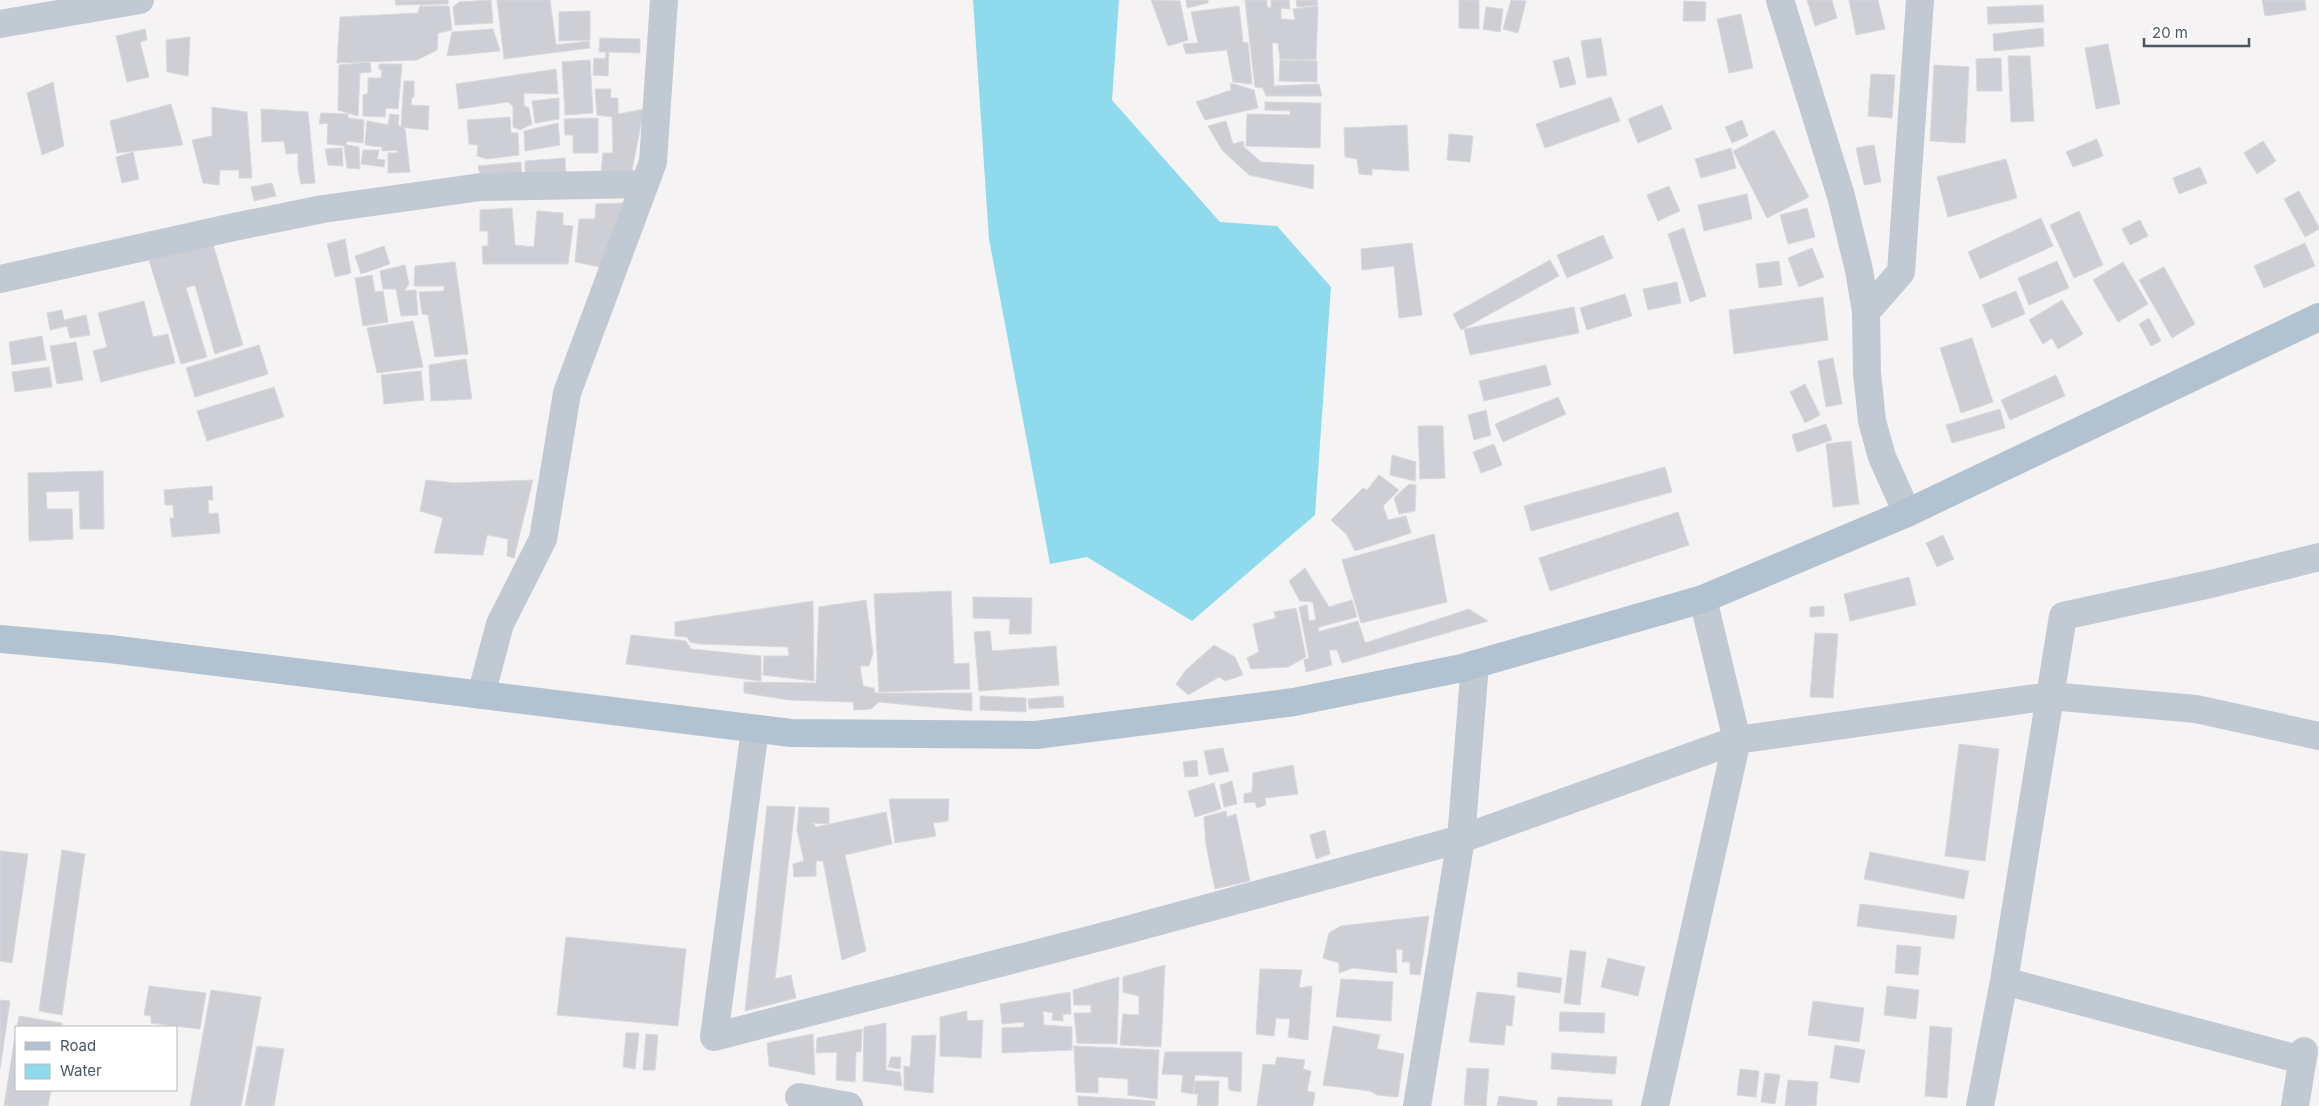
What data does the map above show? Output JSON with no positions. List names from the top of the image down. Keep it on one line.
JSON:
{"legend":["Road","Water"],"scale_bar":"20 m"}
